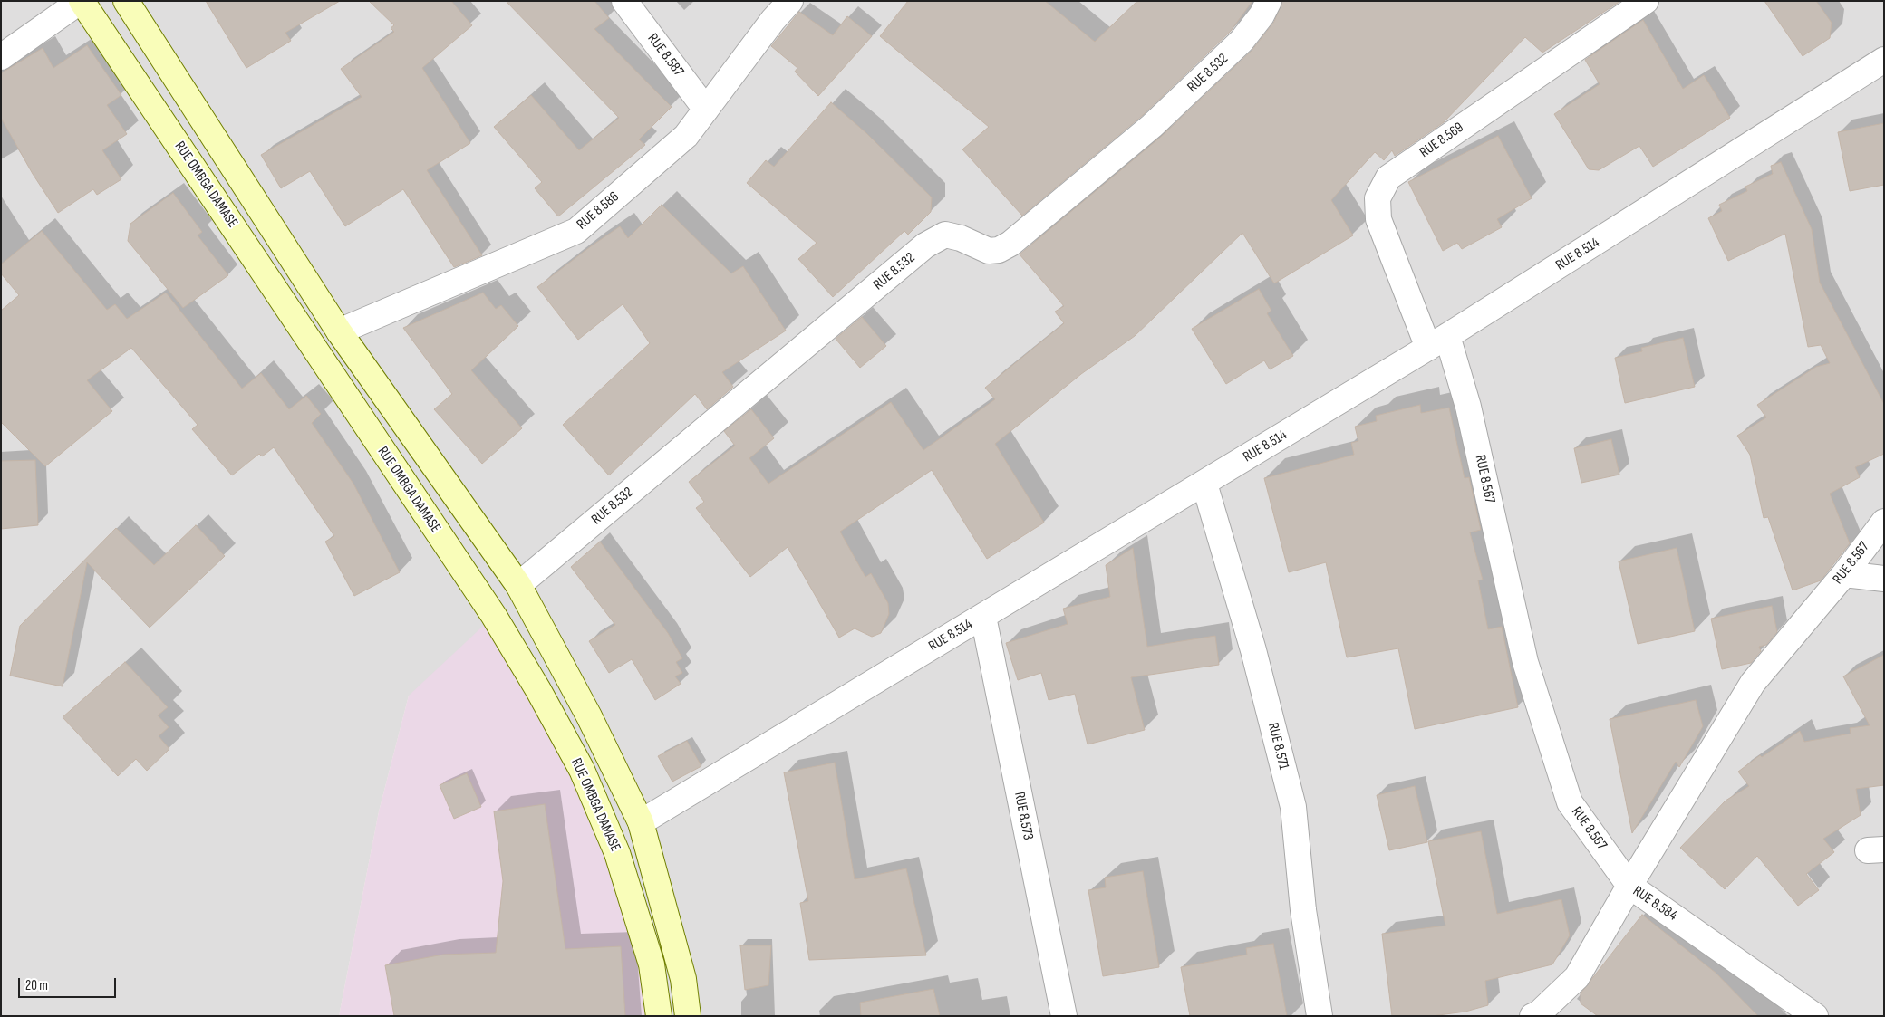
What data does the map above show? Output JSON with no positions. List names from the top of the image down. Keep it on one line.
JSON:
{"streets":{"main road":["RUE OMBGA DAMASE"],"street":["RUE 8.587","RUE 8.532","RUE 8.569","RUE 8.586","RUE 8.514","RUE 8.567","RUE 8.571","RUE 8.573","RUE 8.584"]},"crossings":[["RUE 8.587","RUE 8.586"],["RUE 8.569","RUE 8.514"],["RUE 8.569","RUE 8.567"],["RUE 8.514","RUE 8.567"],["RUE 8.514","RUE 8.571"],["RUE 8.514","RUE 8.573"],["RUE 8.567","RUE 8.584"]],"scale_bar":"20 m"}
